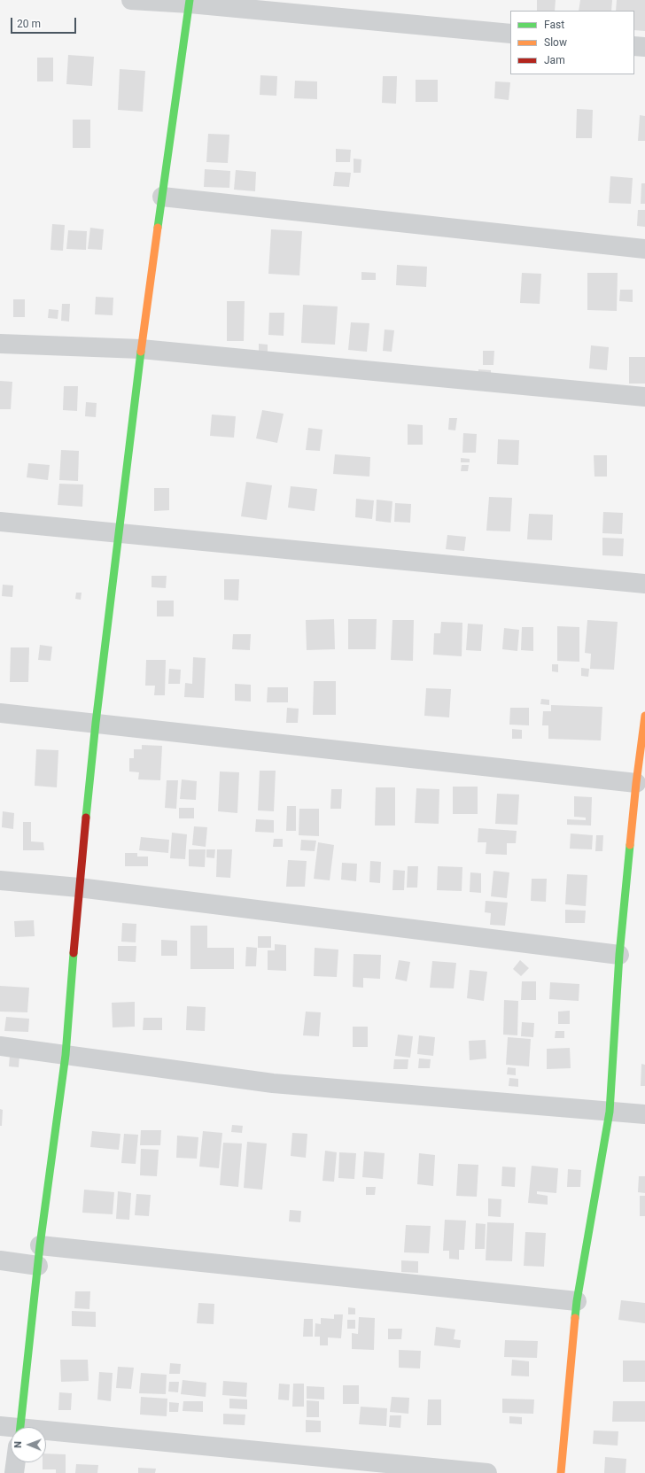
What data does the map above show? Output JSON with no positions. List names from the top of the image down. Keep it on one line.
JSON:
{"legend":["Fast","Slow","Jam"],"scale_bar":"20 m","north":"left"}
